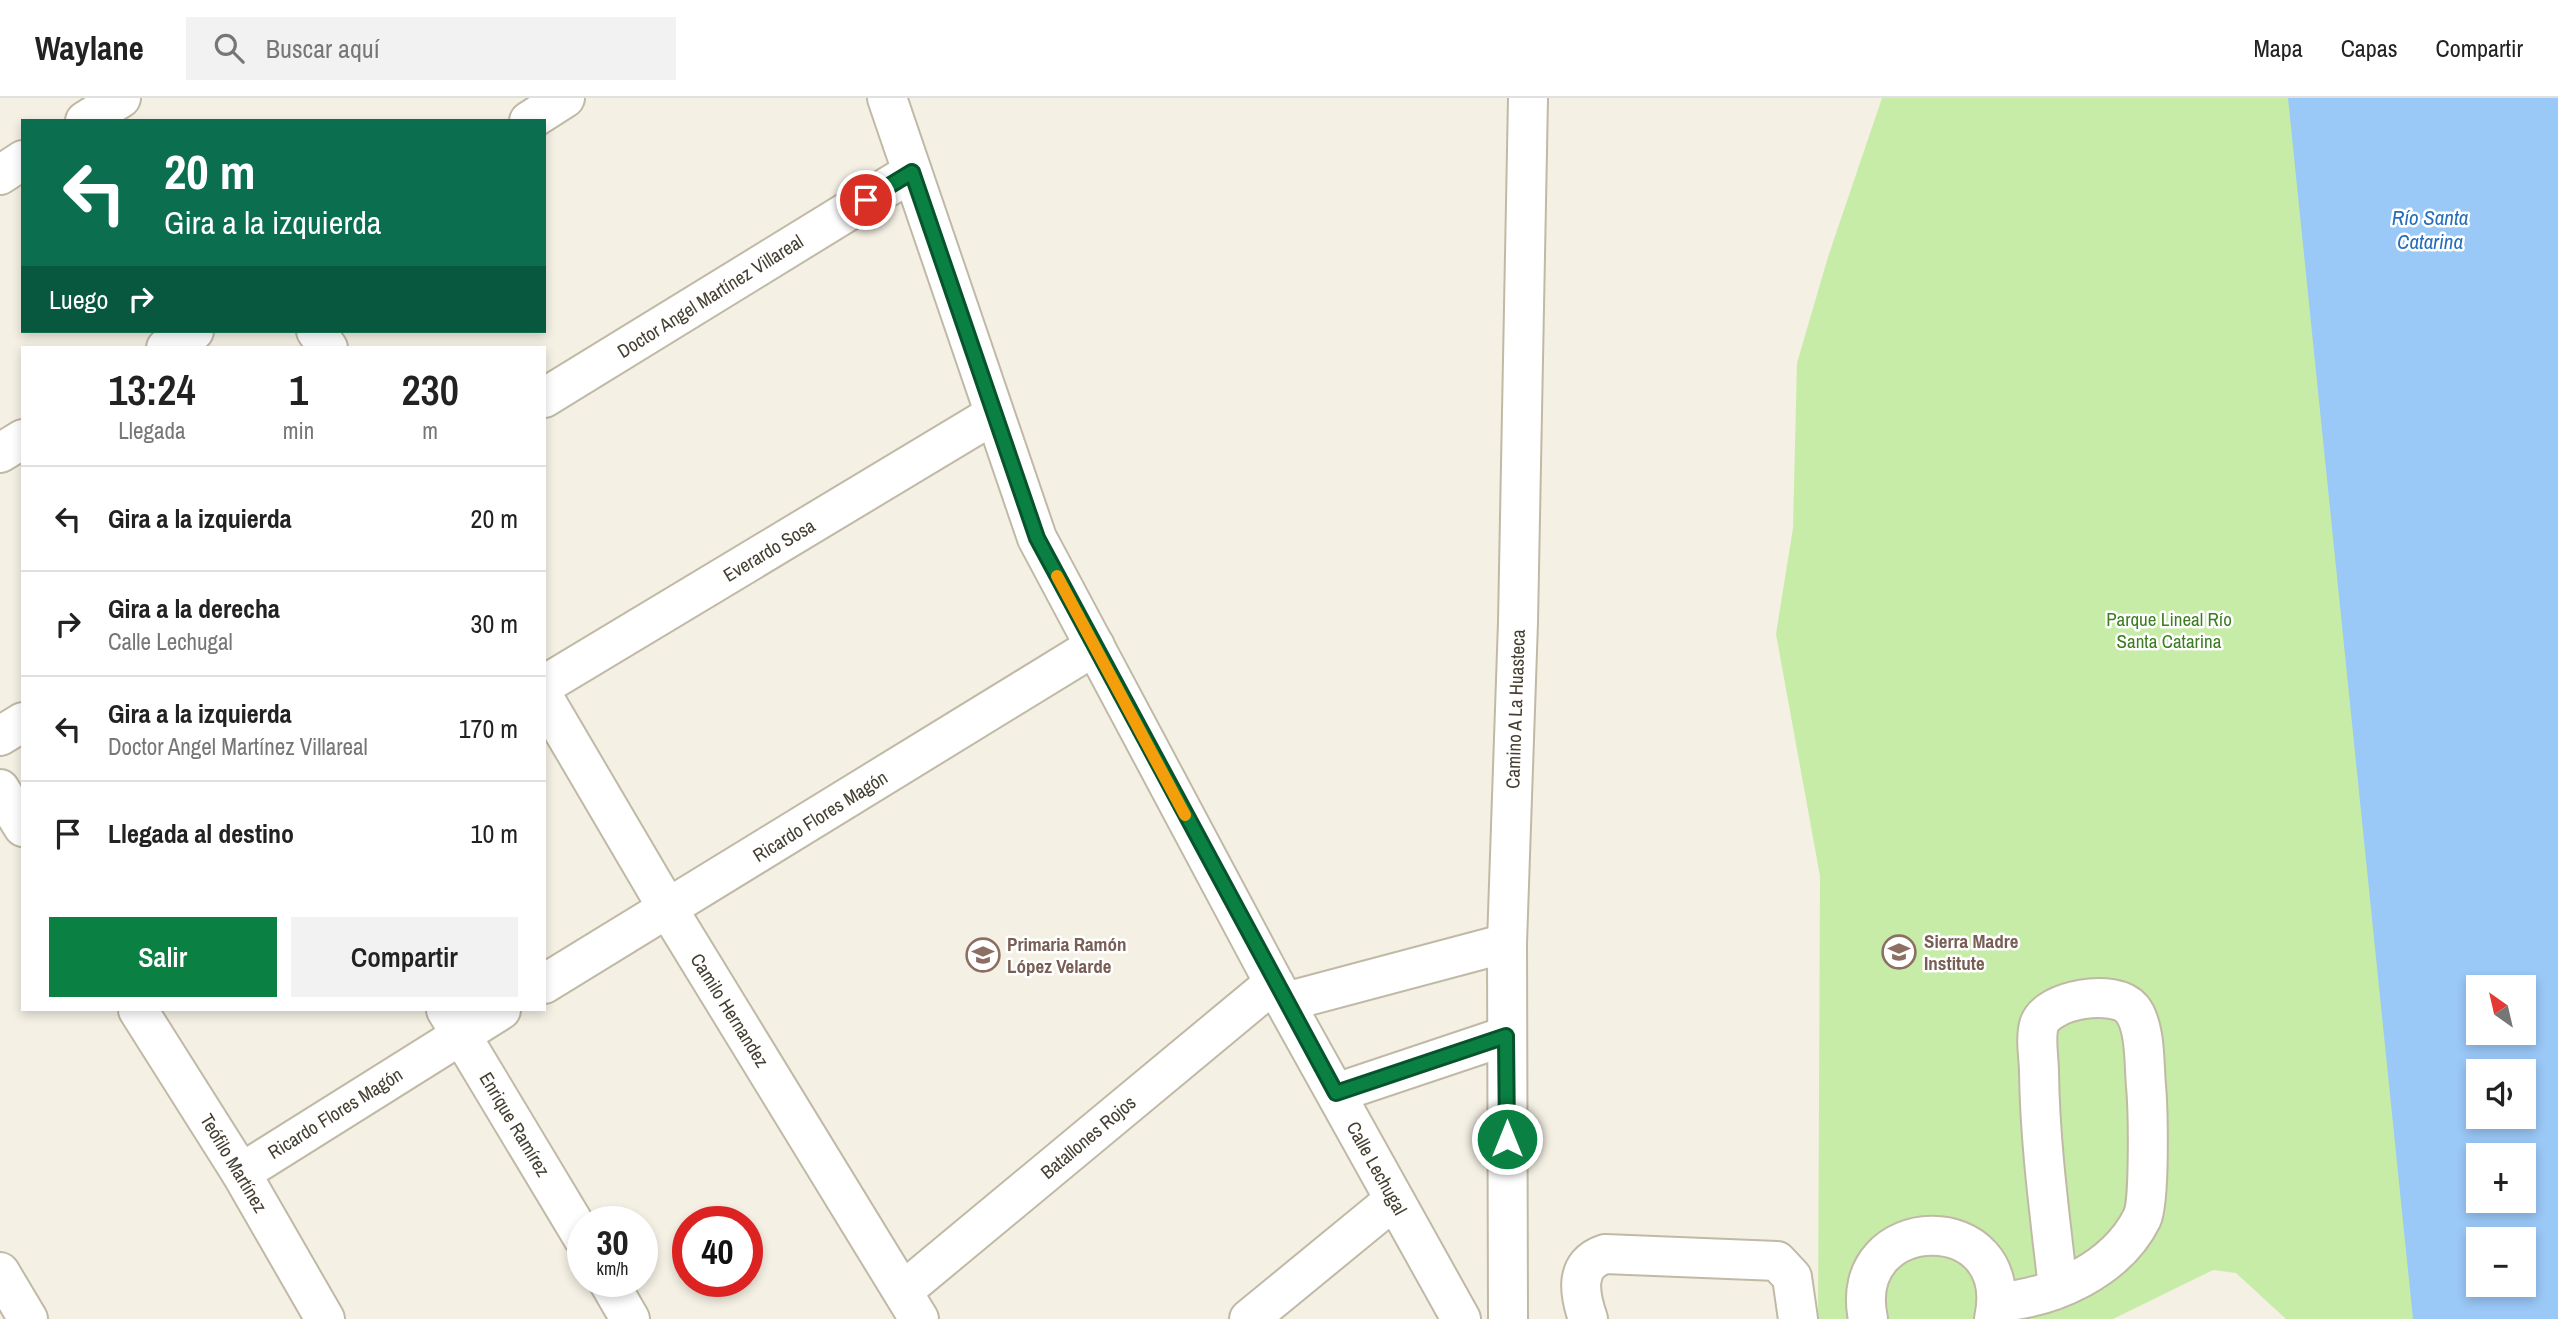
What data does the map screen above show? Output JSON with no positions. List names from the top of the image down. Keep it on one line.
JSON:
{"streets":{"street":["Doctor Angel Martínez Villareal","Everardo Sosa","Camino A La Huasteca","Ricardo Flores Magón","Camilo Hernandez","Enrique Ramírez","Batallones Rojos","Teófilo Martínez","Calle Lechugal"]},"crossings":[["Doctor Angel Martínez Villareal","Calle Lechugal"],["Everardo Sosa","Calle Lechugal"],["Ricardo Flores Magón","Camilo Hernandez"],["Ricardo Flores Magón","Enrique Ramírez"],["Ricardo Flores Magón","Teófilo Martínez"],["Ricardo Flores Magón","Calle Lechugal"],["Camilo Hernandez","Batallones Rojos"],["Batallones Rojos","Calle Lechugal"]],"water":["Río Santa Catarina"],"parks":["Parque Lineal Río Santa Catarina"],"places":{"school or university":["Sierra Madre Institute","Primaria Ramón López Velarde"]},"north":"top left","page":{"header":"Waylane","search":"Buscar aquí","nav":["Mapa","Capas","Compartir"],"turn":["20 m","Gira a la izquierda"],"then":"Luego","eta":["13:24","Llegada","1","min","230","m"],"list":[{"name":"Gira a la izquierda","value":"20 m"},{"name":"Gira a la derecha","note":"Calle Lechugal","value":"30 m"},{"name":"Gira a la izquierda","note":"Doctor Angel Martínez Villareal","value":"170 m"},{"name":"Llegada al destino","value":"10 m"}],"buttons":["Salir","Compartir"],"map_buttons":["+","−"],"speed":"30 km/h","limit":"40"}}
